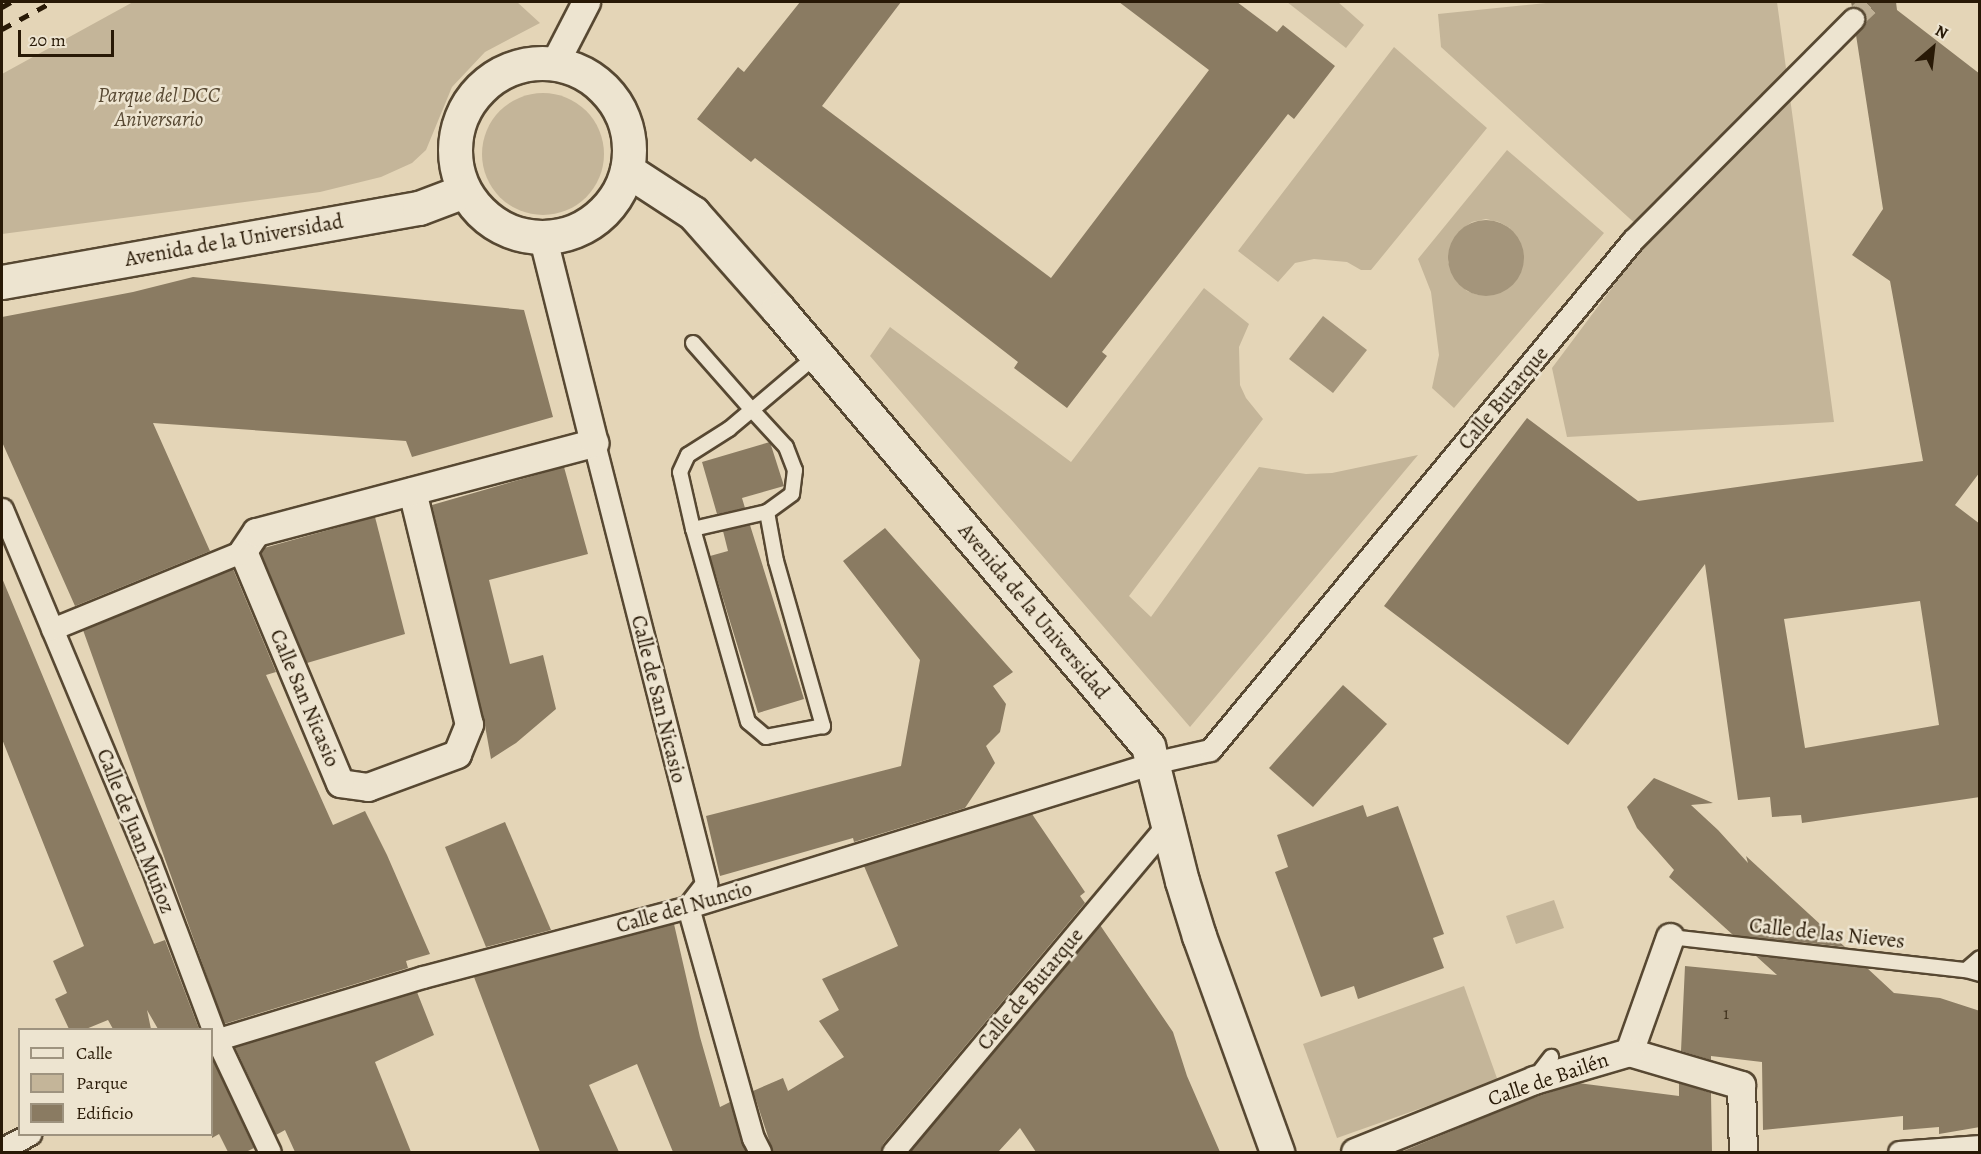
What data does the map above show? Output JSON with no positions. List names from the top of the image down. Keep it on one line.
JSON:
{"streets":{"main road":["Avenida de la Universidad"],"street":["Calle Butarque","Calle San Nicasio","Calle de San Nicasio","Calle de Juan Muñoz","Calle del Nuncio","Calle de Butarque","Calle de Bailén"],"lane":["Calle de las Nieves"]},"crossings":[["Avenida de la Universidad","Calle Butarque"],["Avenida de la Universidad","Calle de San Nicasio"],["Avenida de la Universidad","Calle del Nuncio"],["Avenida de la Universidad","Calle de Butarque"],["Calle Butarque","Calle del Nuncio"],["Calle de San Nicasio","Calle del Nuncio"],["Calle de Juan Muñoz","Calle del Nuncio"],["Calle de las Nieves","Calle de Bailén"]],"parks":["Parque del DCC Aniversario"],"house_numbers":["1"],"legend":["Calle","Parque","Edificio"],"scale_bar":"20 m","north":"top right"}
